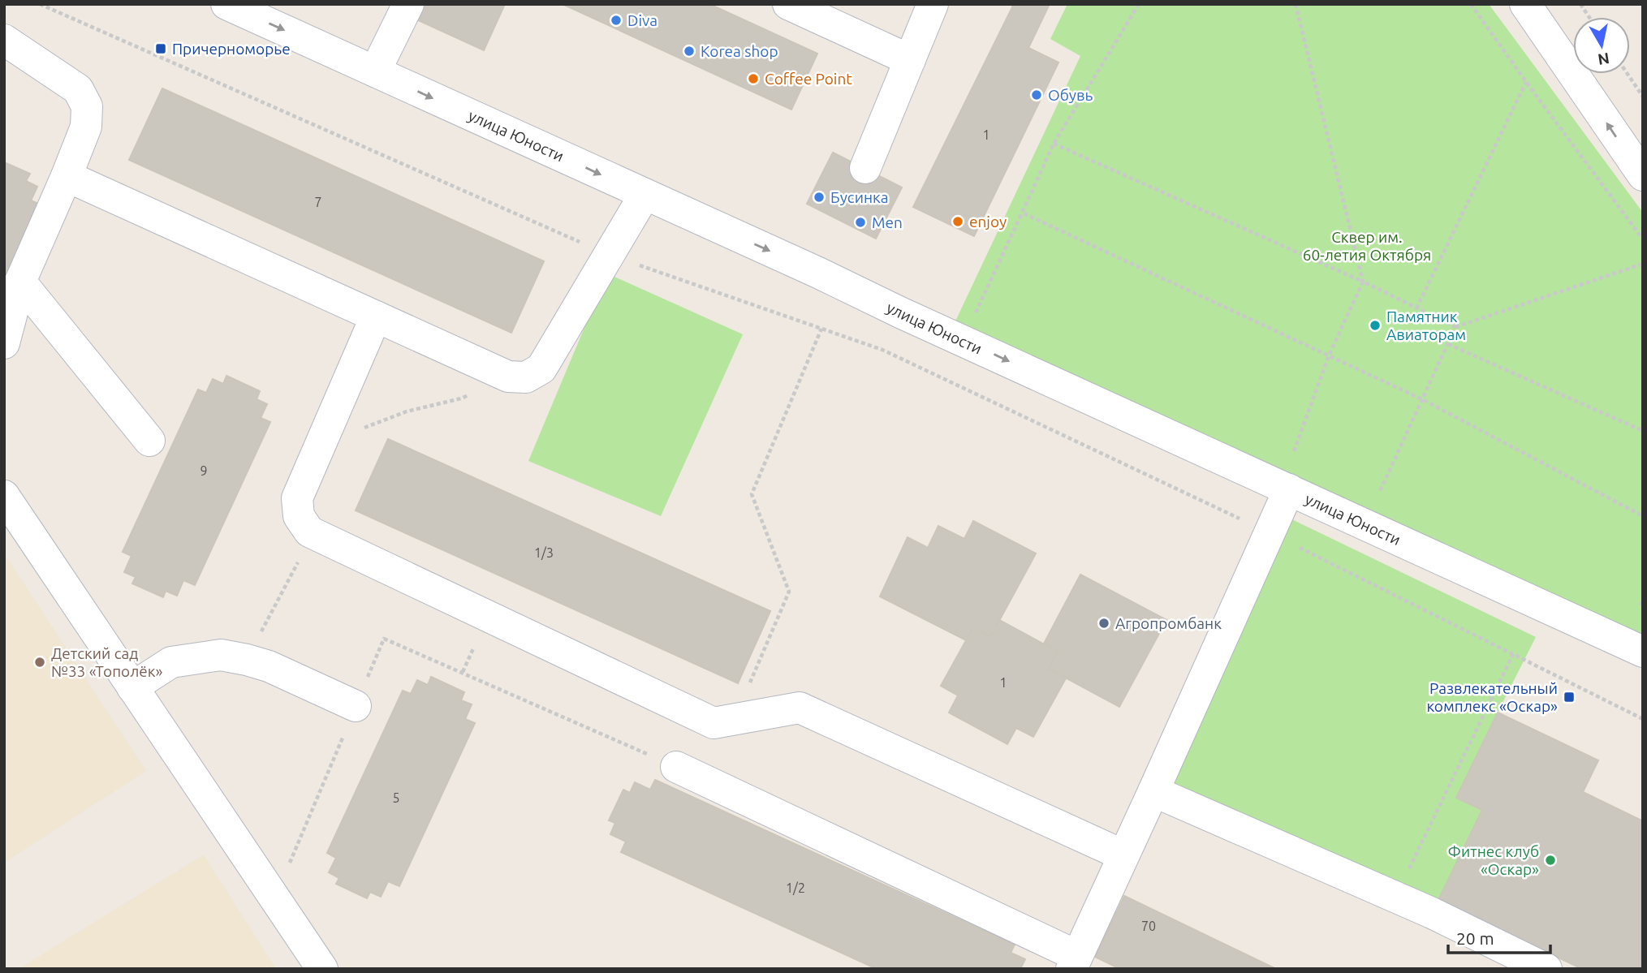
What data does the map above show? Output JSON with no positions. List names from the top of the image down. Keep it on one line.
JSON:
{"streets":{"street":["улица Юности"]},"parks":["Сквер им. 60-летия Октября"],"places":{"other":["Diva","Korea shop","Coffee Point","Обувь","Бусинка","enjoy","Men","Памятник Авиаторам","Агропромбанк","Детский сад №33 «Тополёк»","Фитнес клуб «Оскар»"],"transit":["Причерноморье","Развлекательный комплекс «Оскар»"]},"house_numbers":["1","7","9","1/3","1","5","1/2","70"],"scale_bar":"20 m","north":"bottom"}
